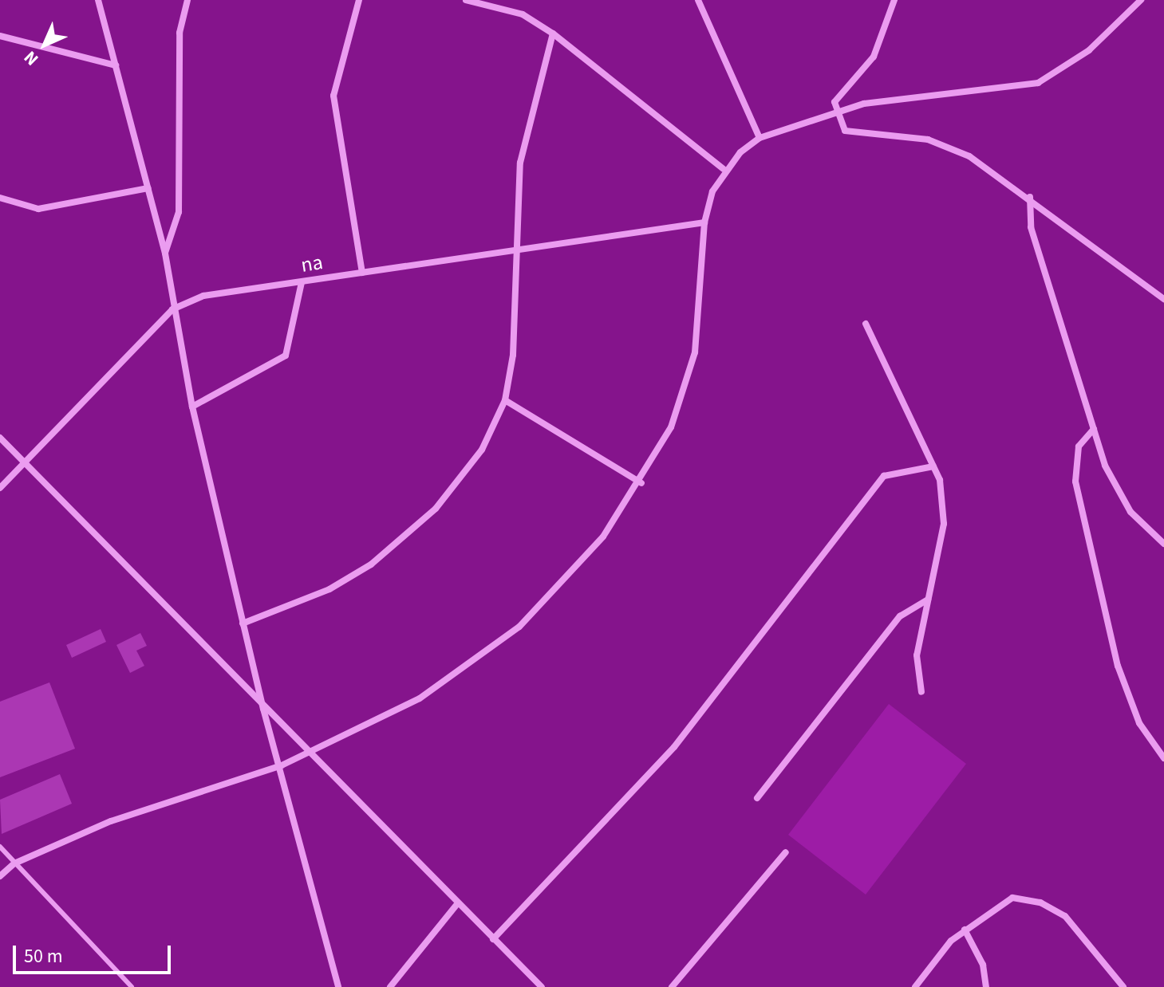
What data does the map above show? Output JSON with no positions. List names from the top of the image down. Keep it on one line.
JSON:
{"streets":{"street":["na"]},"scale_bar":"50 m","north":"bottom left"}
